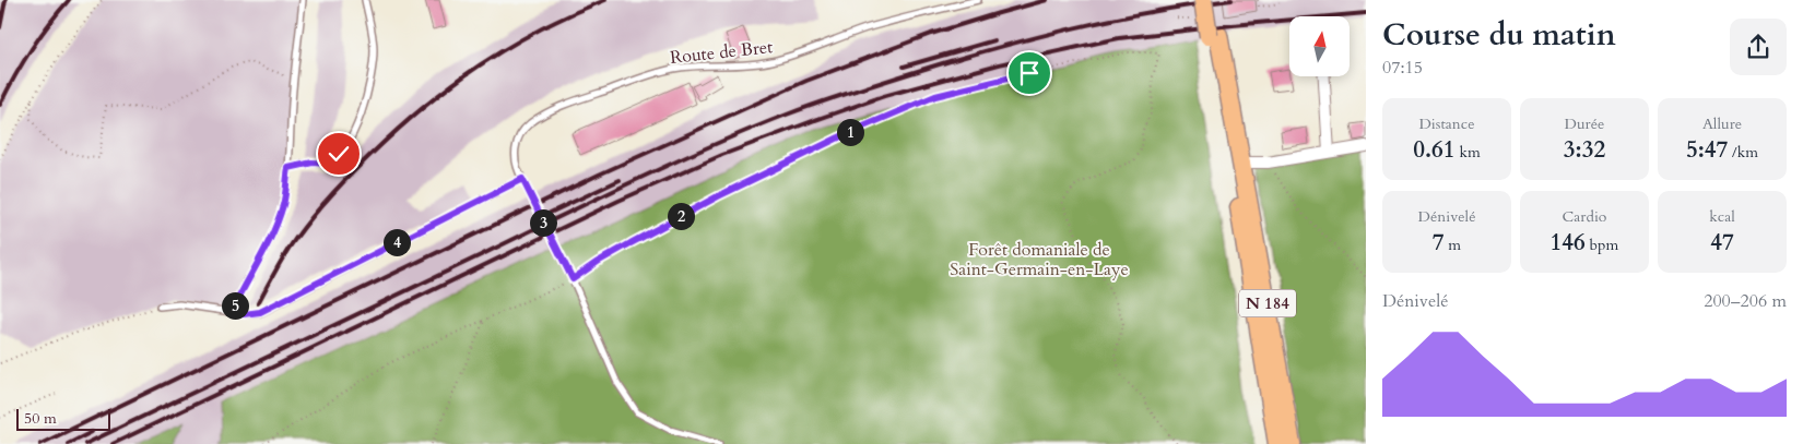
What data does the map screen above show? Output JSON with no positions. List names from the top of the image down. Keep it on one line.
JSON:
{"streets":{"main road":["N 184"],"lane":["Route de Bret"]},"parks":["Forêt domaniale de Saint-Germain-en-Laye"],"scale_bar":"50 m","north":"top","page":{"heading":["Course du matin","07:15"],"stats":[["Distance","0.61 km"],["Durée","3:32"],["Allure","5:47 /km"],["Dénivelé","7 m"],["Cardio","146 bpm"],["kcal","47"]],"pins":["1","2","3","4","5"],"chart":["Dénivelé","200–206 m"],"scale":"50 m"}}
